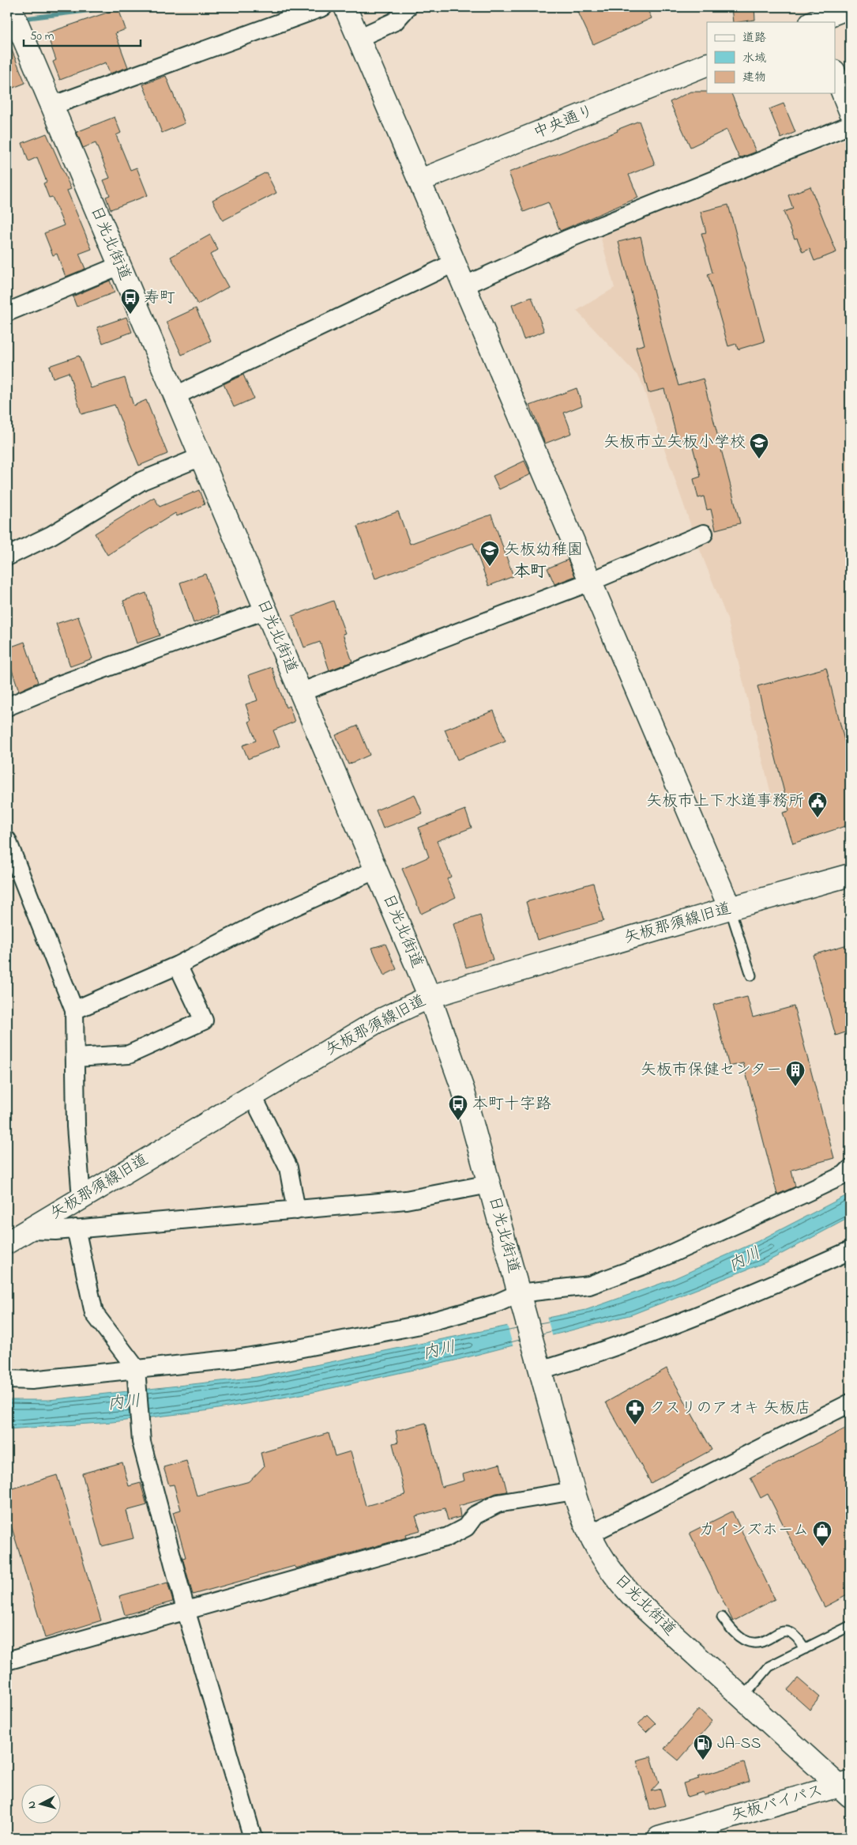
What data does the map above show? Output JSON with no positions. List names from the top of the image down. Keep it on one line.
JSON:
{"streets":{"main road":["中央通り","日光北街道","矢板那須線旧道","矢板バイパス"]},"crossings":[["日光北街道","矢板那須線旧道"],["日光北街道","矢板バイパス"]],"districts":["本町"],"water":["内川"],"places":{"bus stop":["寿町","本町十字路"],"school or university":["矢板市立矢板小学校","矢板幼稚園"],"public building":["矢板市上下水道事務所"],"building":["矢板市保健センター"],"pharmacy":["クスリのアオキ 矢板店"],"shop":["カインズホーム"],"fuel station":["JA-SS"]},"legend":["道路","水域","建物"],"scale_bar":"50 m","north":"left"}
